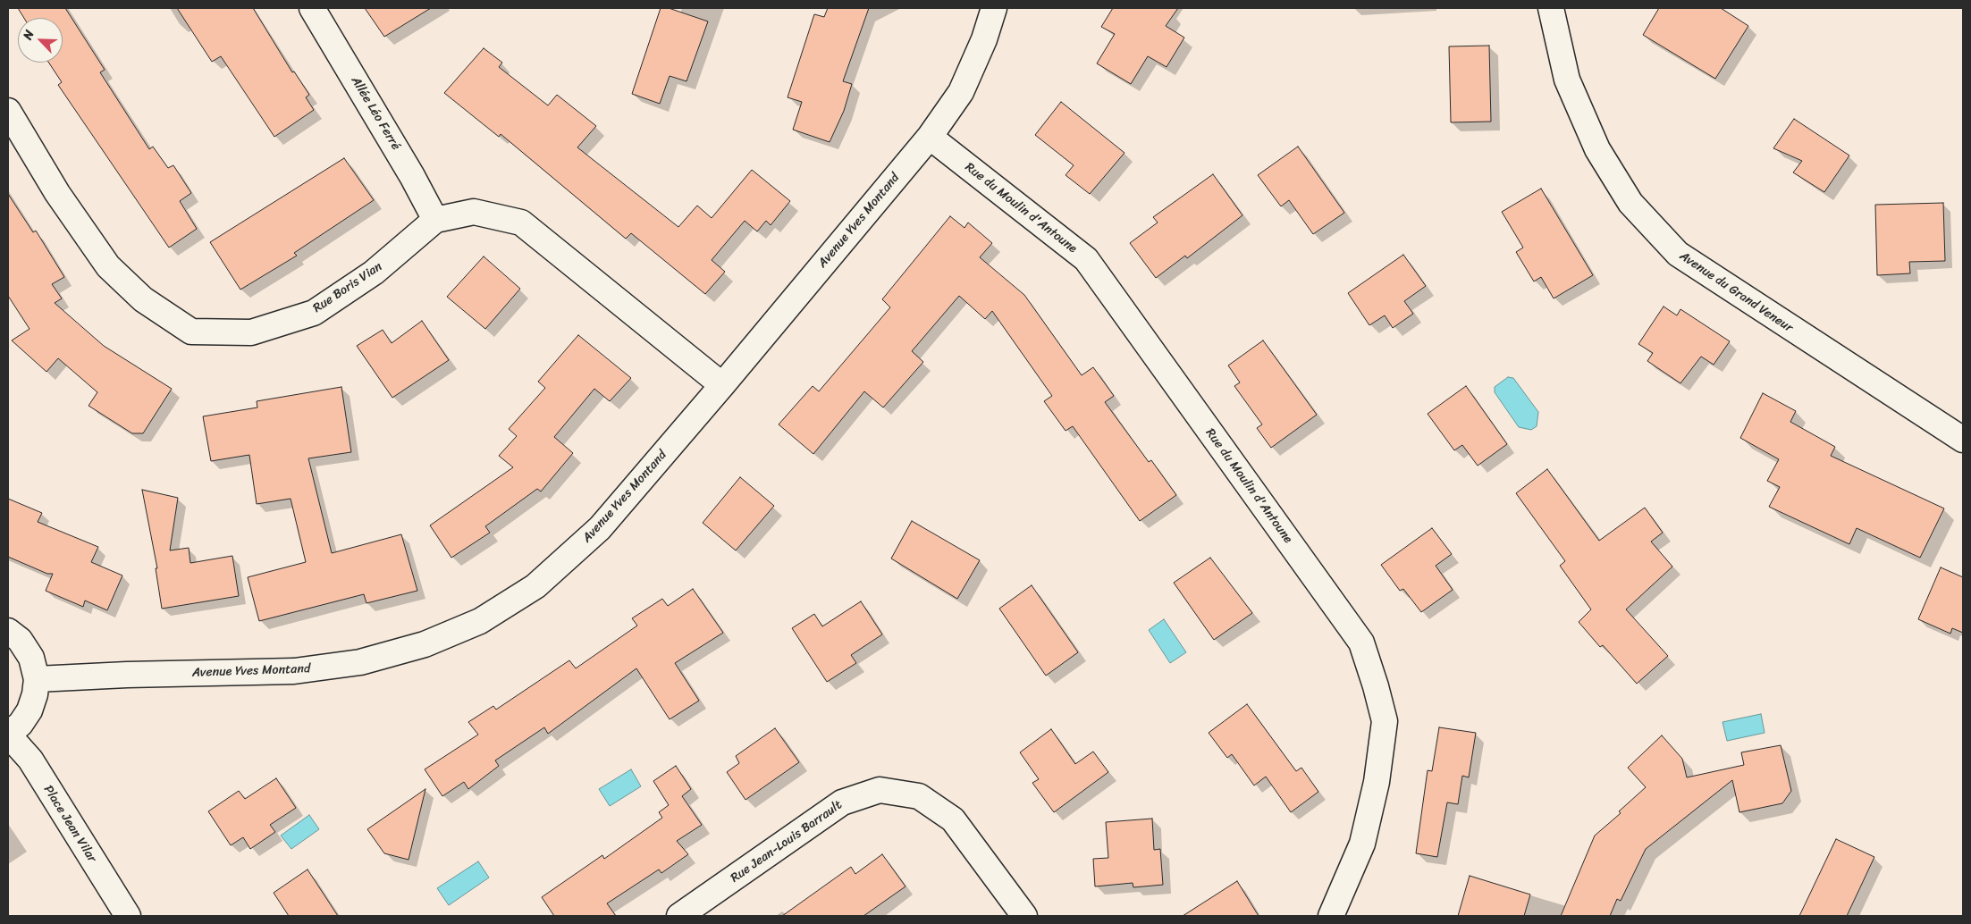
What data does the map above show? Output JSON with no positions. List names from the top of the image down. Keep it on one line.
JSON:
{"streets":{"street":["Allée Léo Ferré","Rue du Moulin d'Antoune","Avenue Yves Montand","Rue Boris Vian","Avenue du Grand Veneur","Place Jean Vilar","Rue Jean-Louis Barrault"]},"crossings":[["Allée Léo Ferré","Rue Boris Vian"],["Rue du Moulin d'Antoune","Avenue Yves Montand"],["Avenue Yves Montand","Rue Boris Vian"]],"north":"top left"}
